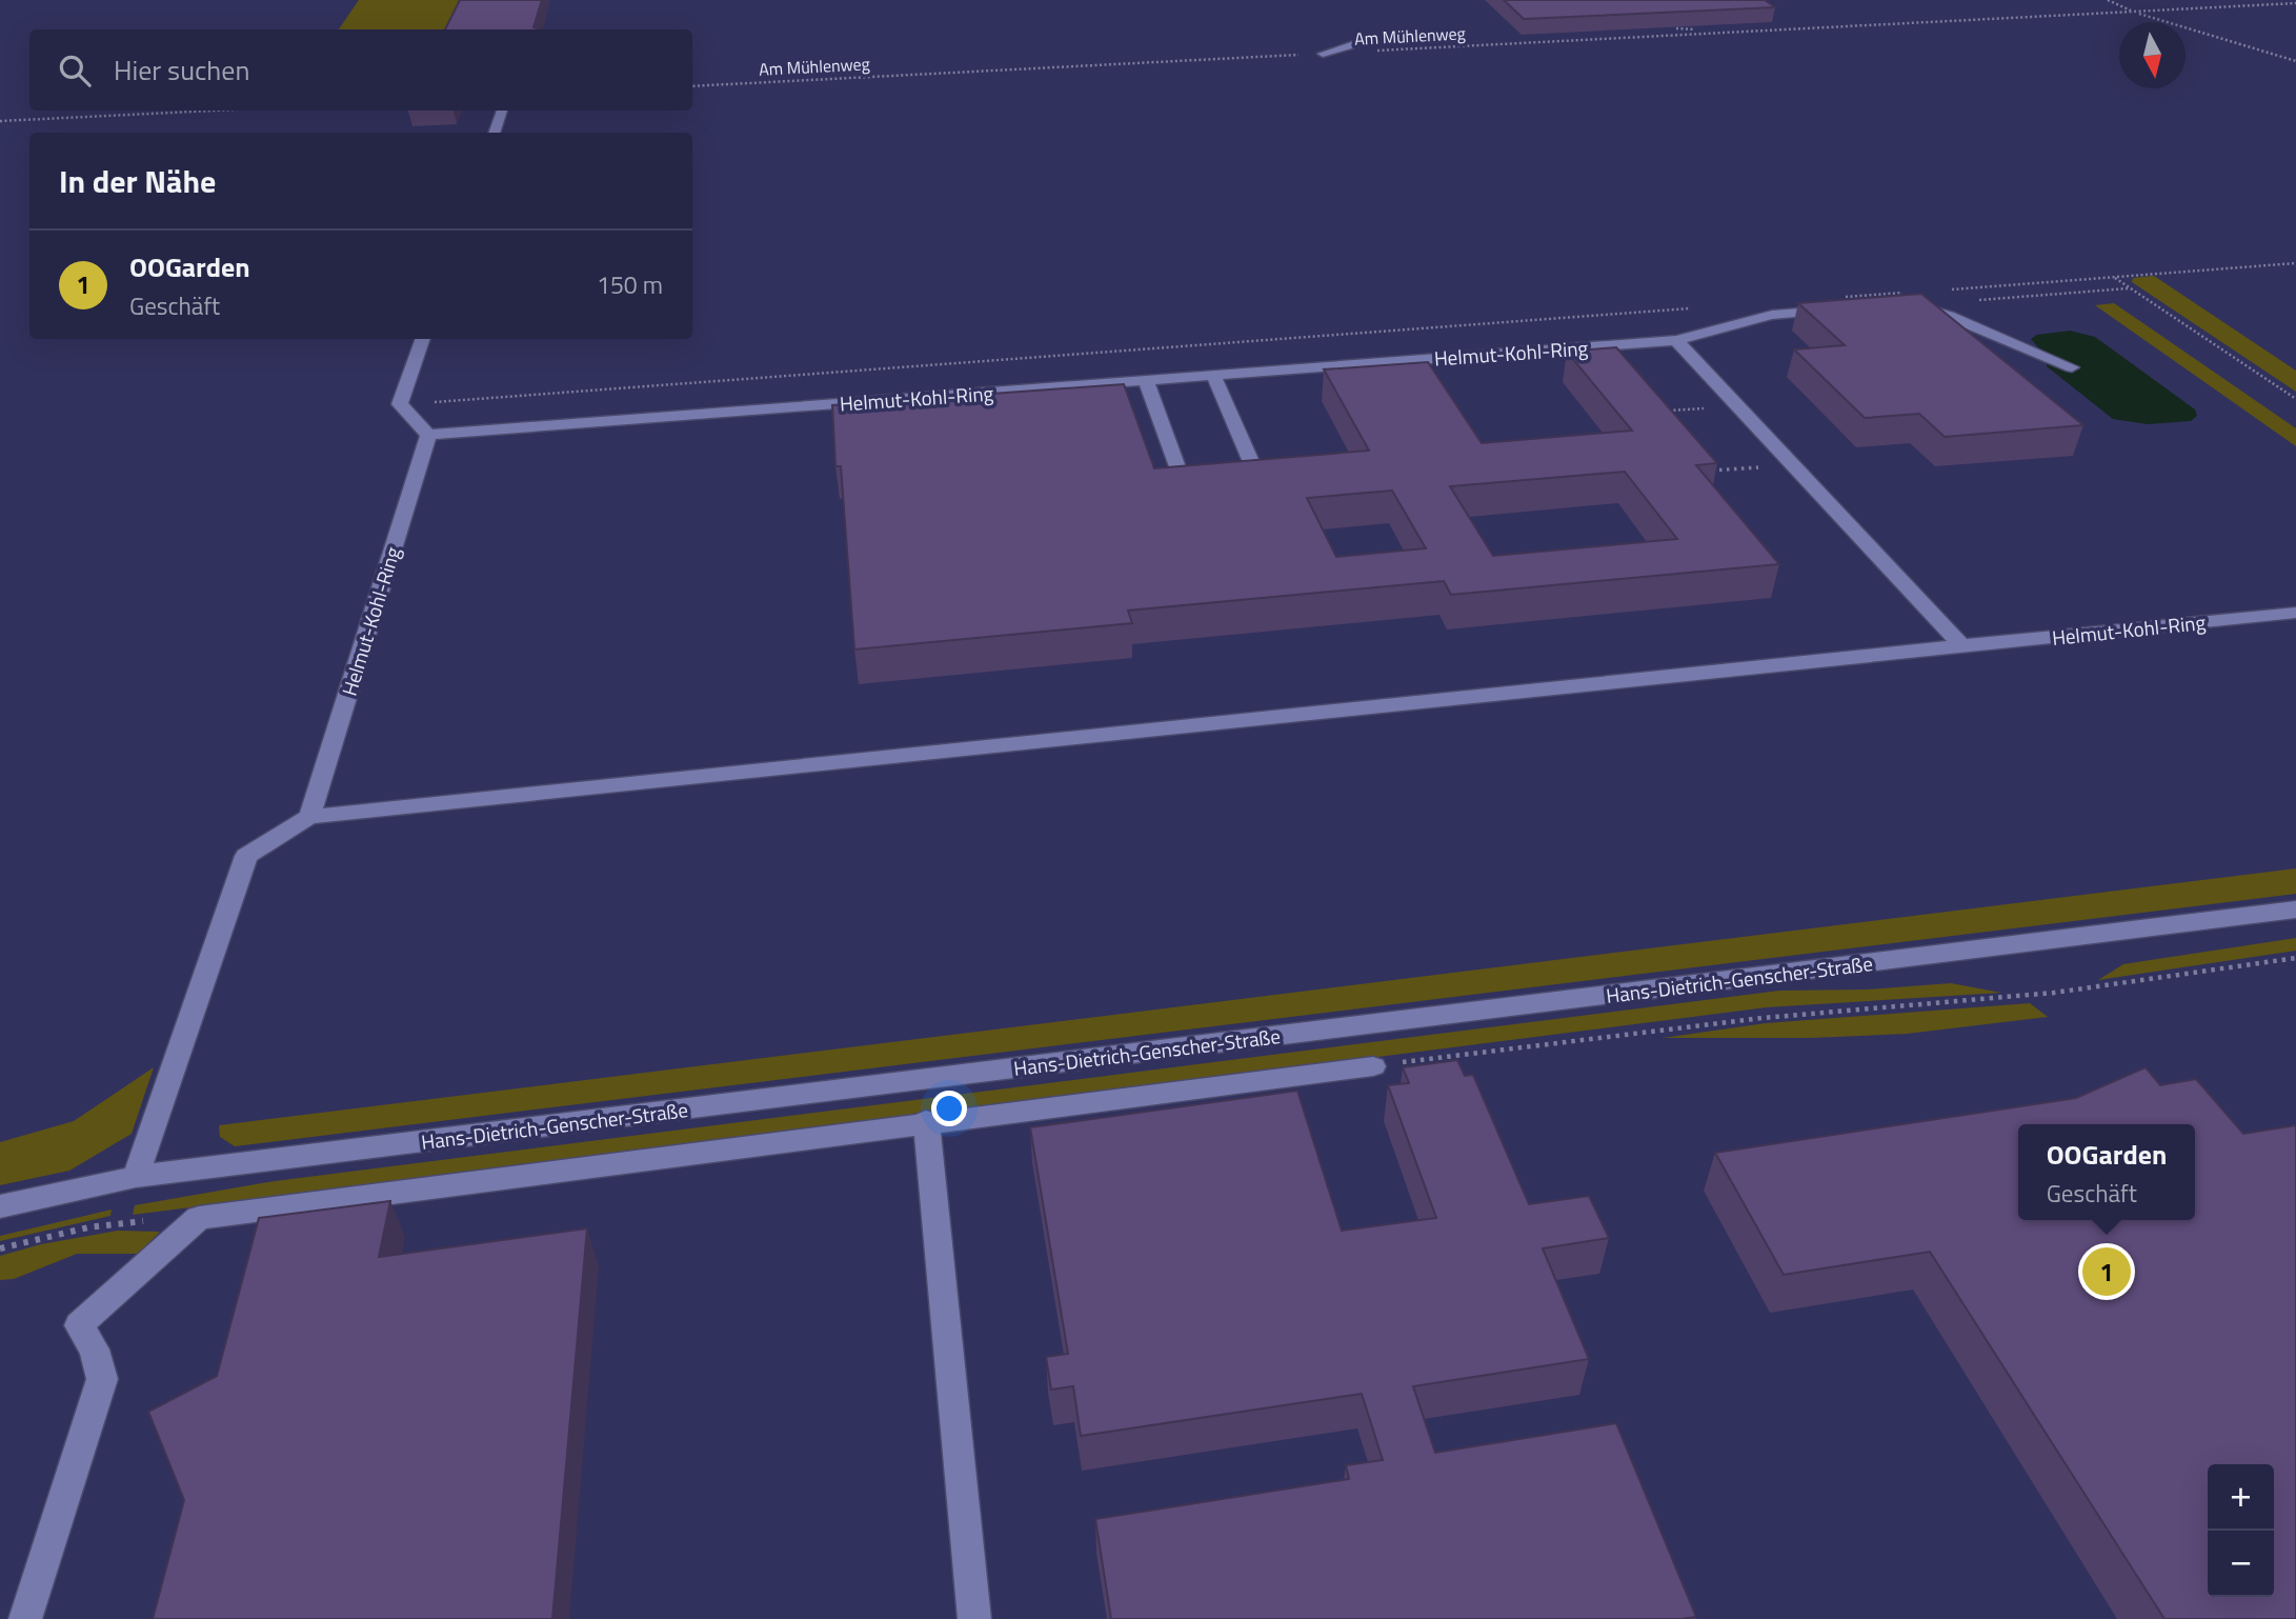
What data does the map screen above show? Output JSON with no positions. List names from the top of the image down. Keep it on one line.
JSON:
{"streets":{"street":["Helmut-Kohl-Ring","Hans-Dietrich-Genscher-Straße"],"path":["Am Mühlenweg"]},"north":"bottom","page":{"search":"Hier suchen","heading":"In der Nähe","list":[{"mark":"1","name":"OOGarden","note":"Geschäft","value":"150 m"}],"popup":["OOGarden","Geschäft"],"pins":"1","map_buttons":["+","−"]}}
